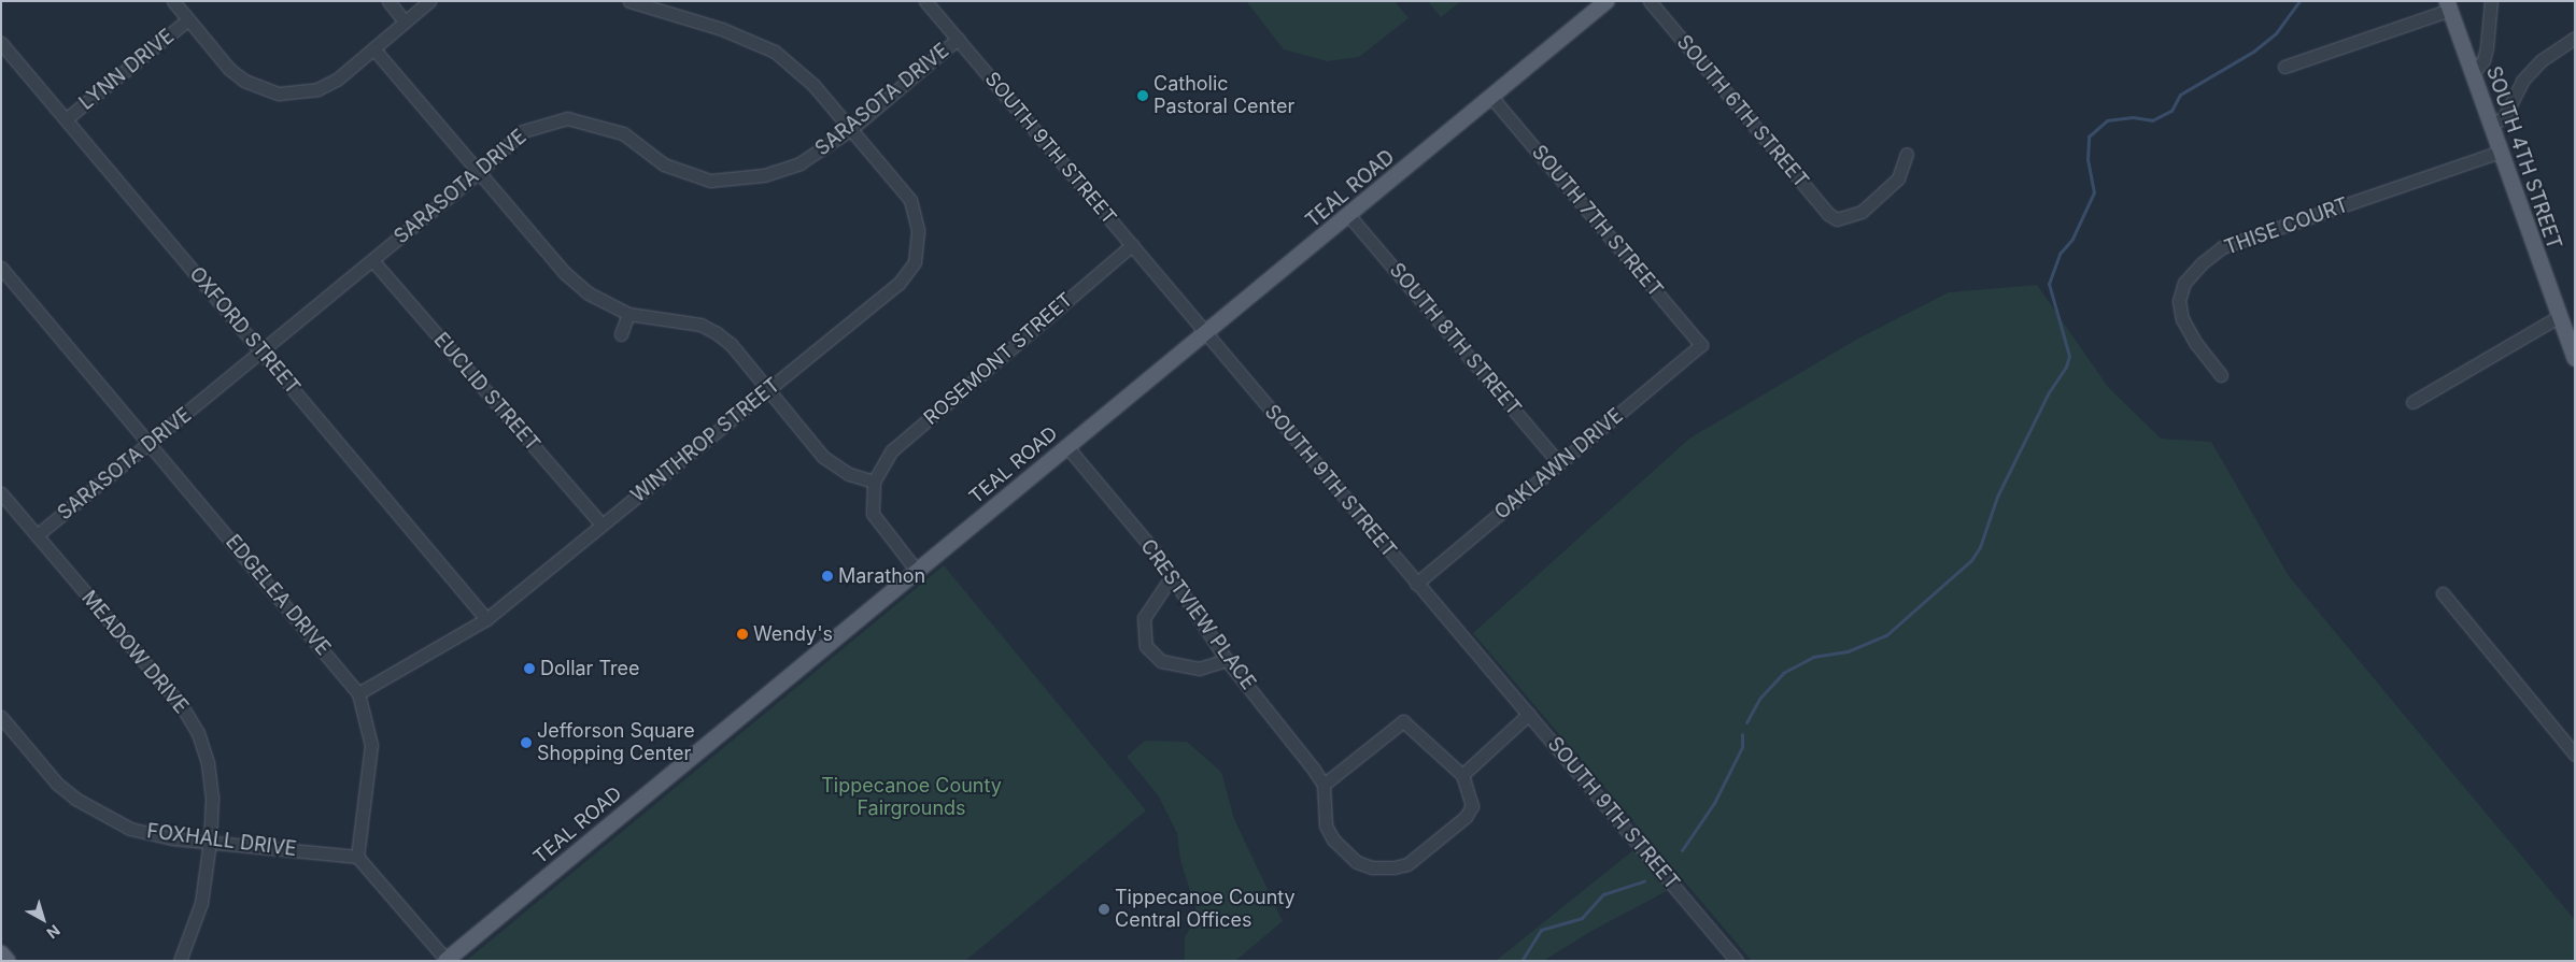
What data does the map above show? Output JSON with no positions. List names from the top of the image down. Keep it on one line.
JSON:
{"streets":{"main road":["SOUTH 4TH STREET","TEAL ROAD"],"street":["LYNN DRIVE","SARASOTA DRIVE","SOUTH 6TH STREET","SOUTH 9TH STREET","SOUTH 7TH STREET","THISE COURT","OXFORD STREET","SOUTH 8TH STREET","ROSEMONT STREET","EUCLID STREET","WINTHROP STREET","OAKLAWN DRIVE","EDGELEA DRIVE","CRESTVIEW PLACE","MEADOW DRIVE","FOXHALL DRIVE"]},"crossings":[["LYNN DRIVE","OXFORD STREET"],["SARASOTA DRIVE","SOUTH 9TH STREET"],["SARASOTA DRIVE","OXFORD STREET"],["SARASOTA DRIVE","EUCLID STREET"],["SARASOTA DRIVE","WINTHROP STREET"],["SARASOTA DRIVE","EDGELEA DRIVE"],["SARASOTA DRIVE","MEADOW DRIVE"],["SOUTH 9TH STREET","TEAL ROAD"],["SOUTH 9TH STREET","ROSEMONT STREET"],["SOUTH 9TH STREET","OAKLAWN DRIVE"],["SOUTH 4TH STREET","THISE COURT"],["TEAL ROAD","SOUTH 7TH STREET"],["TEAL ROAD","SOUTH 8TH STREET"],["TEAL ROAD","CRESTVIEW PLACE"],["SOUTH 7TH STREET","OAKLAWN DRIVE"],["OXFORD STREET","WINTHROP STREET"],["SOUTH 8TH STREET","OAKLAWN DRIVE"],["EUCLID STREET","WINTHROP STREET"],["WINTHROP STREET","EDGELEA DRIVE"],["EDGELEA DRIVE","FOXHALL DRIVE"],["MEADOW DRIVE","FOXHALL DRIVE"]],"parks":["Tippecanoe County Fairgrounds"],"places":["Catholic Pastoral Center","Marathon","Wendy's","Dollar Tree","Jefforson Square Shopping Center","Tippecanoe County Central Offices"],"north":"bottom right"}
